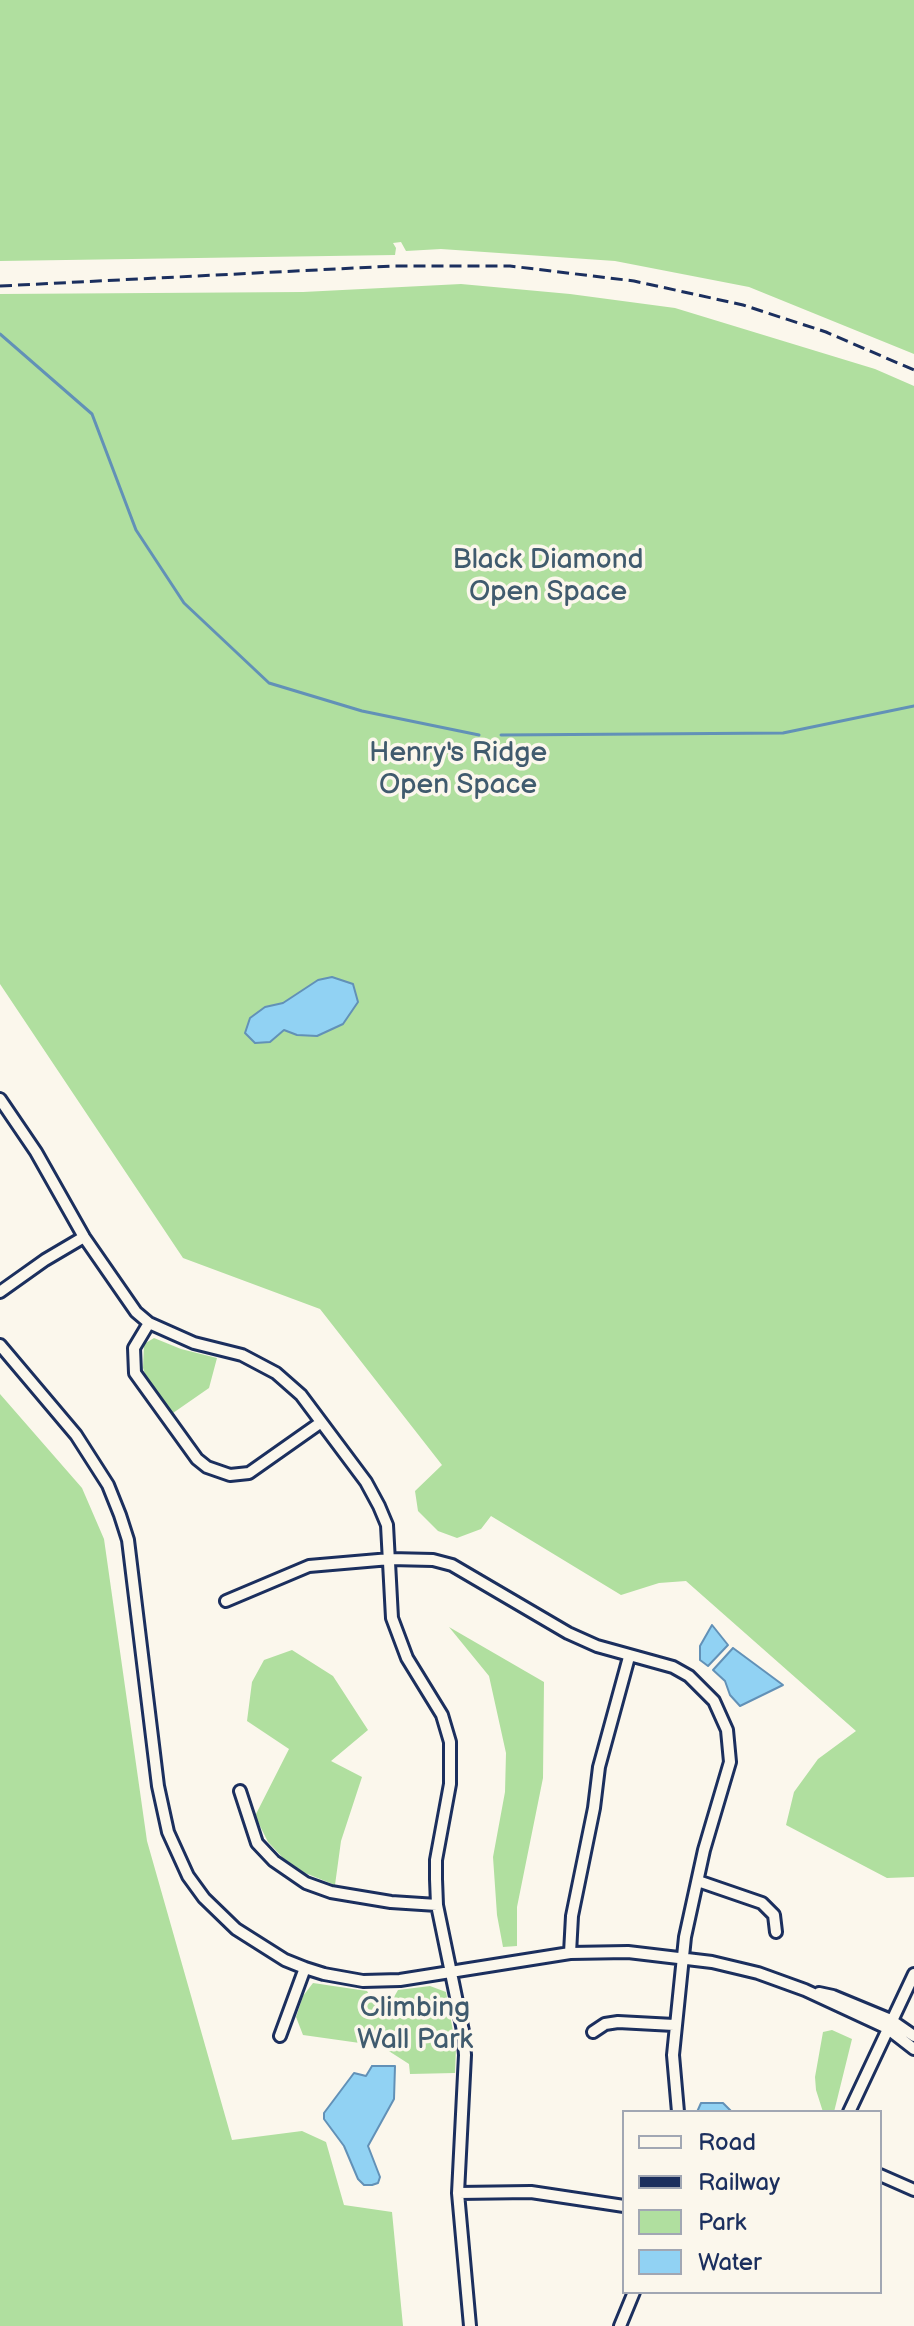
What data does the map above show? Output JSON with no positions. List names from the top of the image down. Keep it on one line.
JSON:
{"parks":["Black Diamond Open Space","Henry's Ridge Open Space","Climbing Wall Park"],"legend":["Road","Railway","Park","Water"]}
